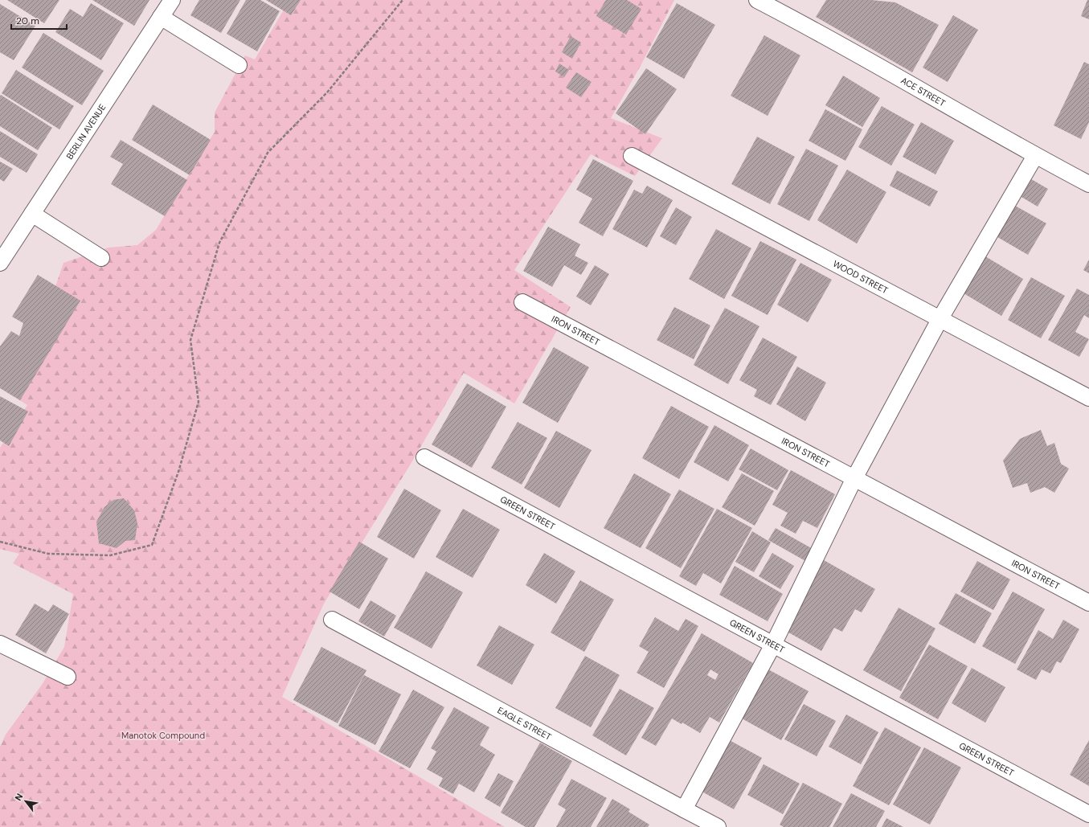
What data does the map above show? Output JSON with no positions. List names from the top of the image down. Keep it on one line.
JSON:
{"streets":{"street":["ACE STREET","BERLIN AVENUE","WOOD STREET","IRON STREET","GREEN STREET","EAGLE STREET"]},"parks":["Manotok Compound"],"scale_bar":"20 m","north":"top left"}
